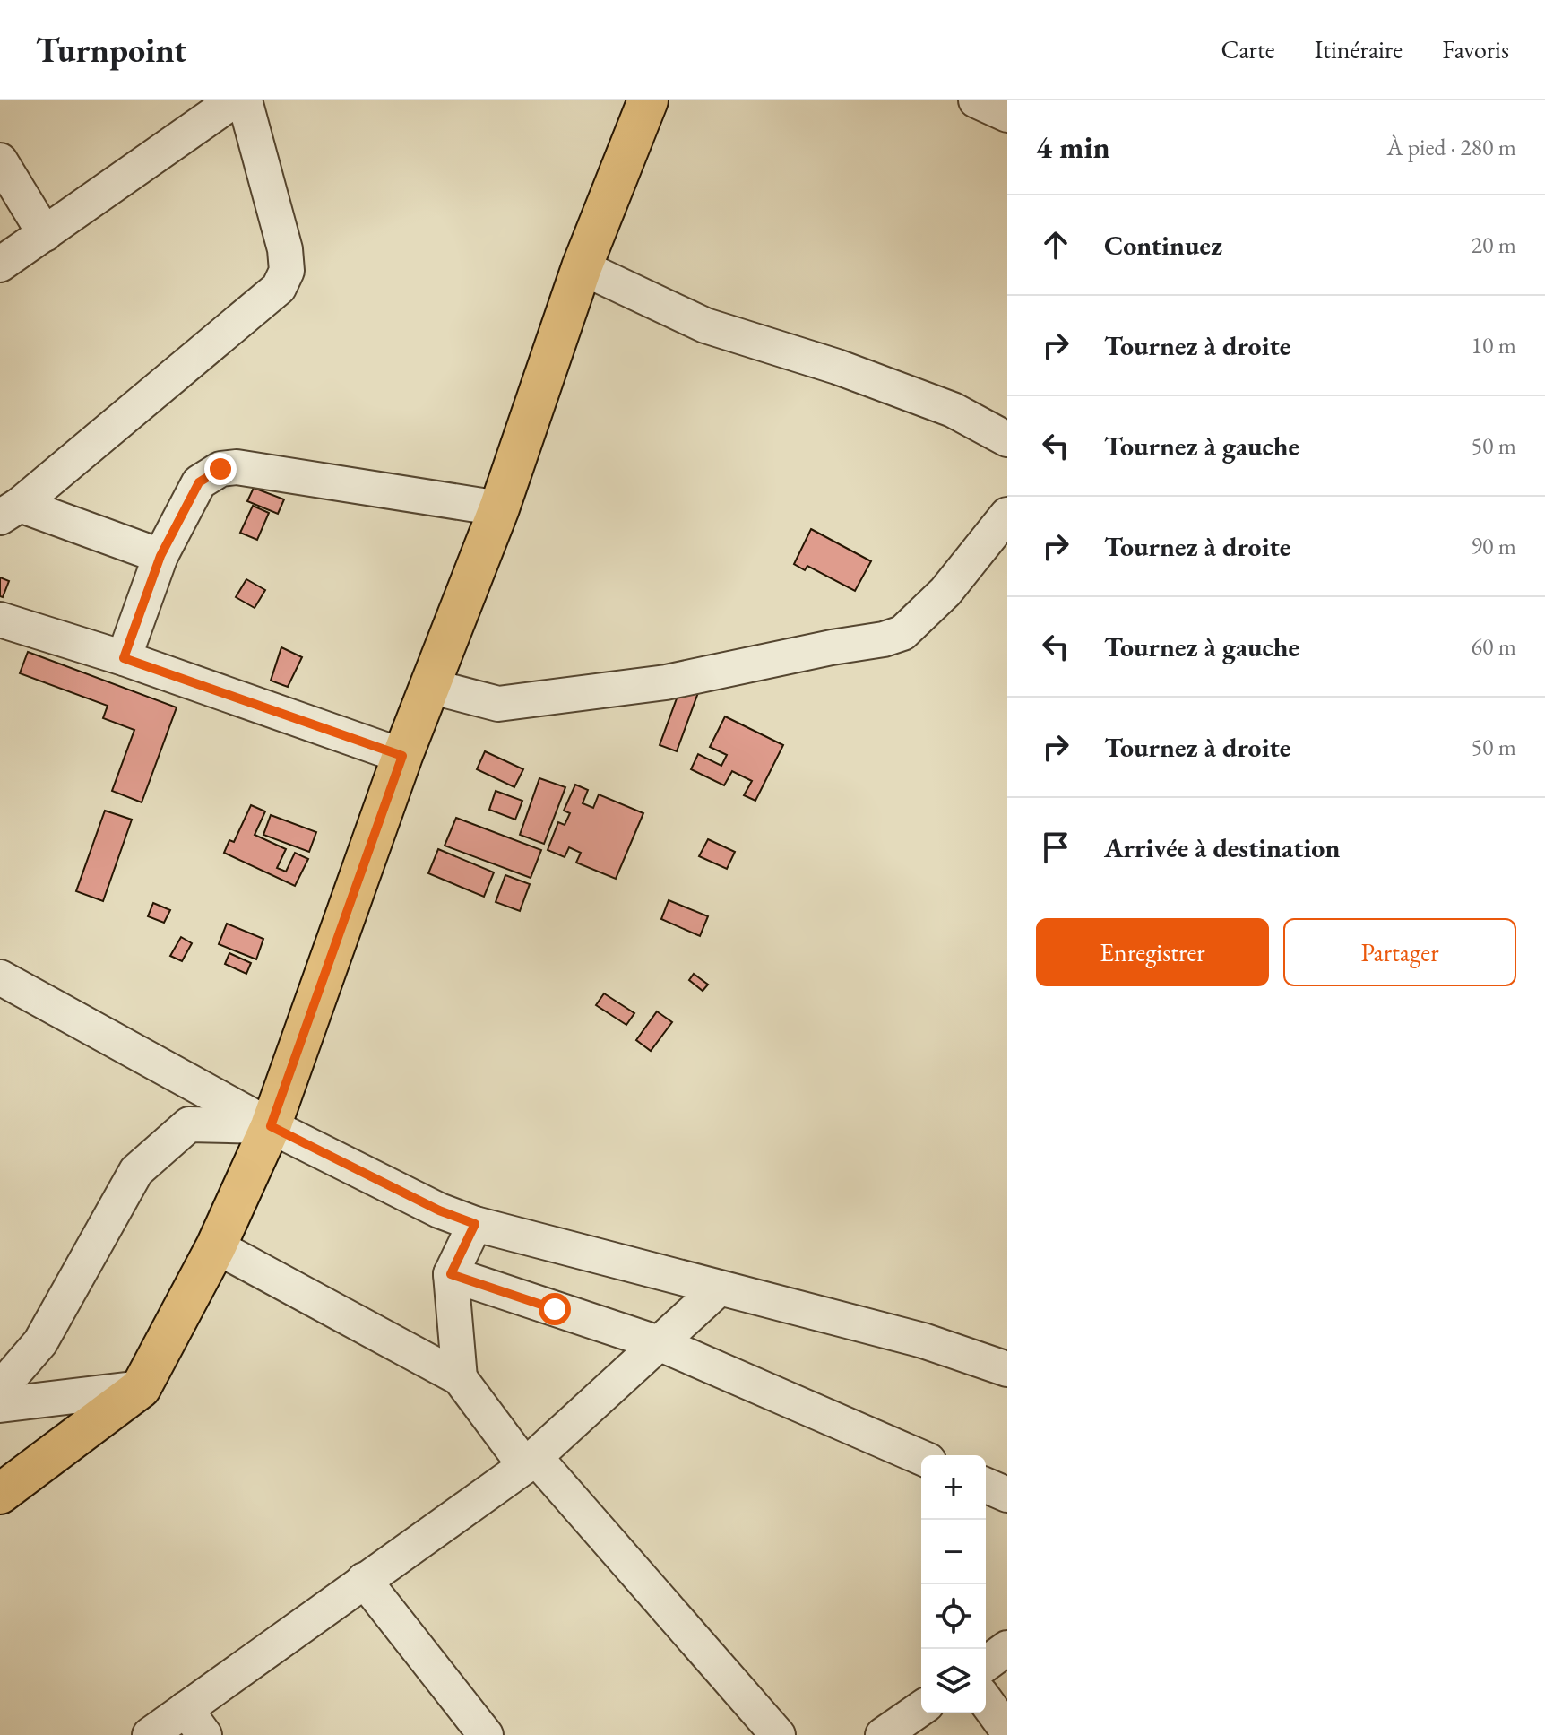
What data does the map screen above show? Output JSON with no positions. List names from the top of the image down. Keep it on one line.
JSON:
{"page":{"header":"Turnpoint","nav":["Carte","Itinéraire","Favoris"],"heading":["4 min","À pied · 280 m"],"list":[["Continuez","20 m"],["Tournez à droite","10 m"],["Tournez à gauche","50 m"],["Tournez à droite","90 m"],["Tournez à gauche","60 m"],["Tournez à droite","50 m"],"Arrivée à destination"],"buttons":["Enregistrer","Partager"],"map_buttons":["+","−"]}}
